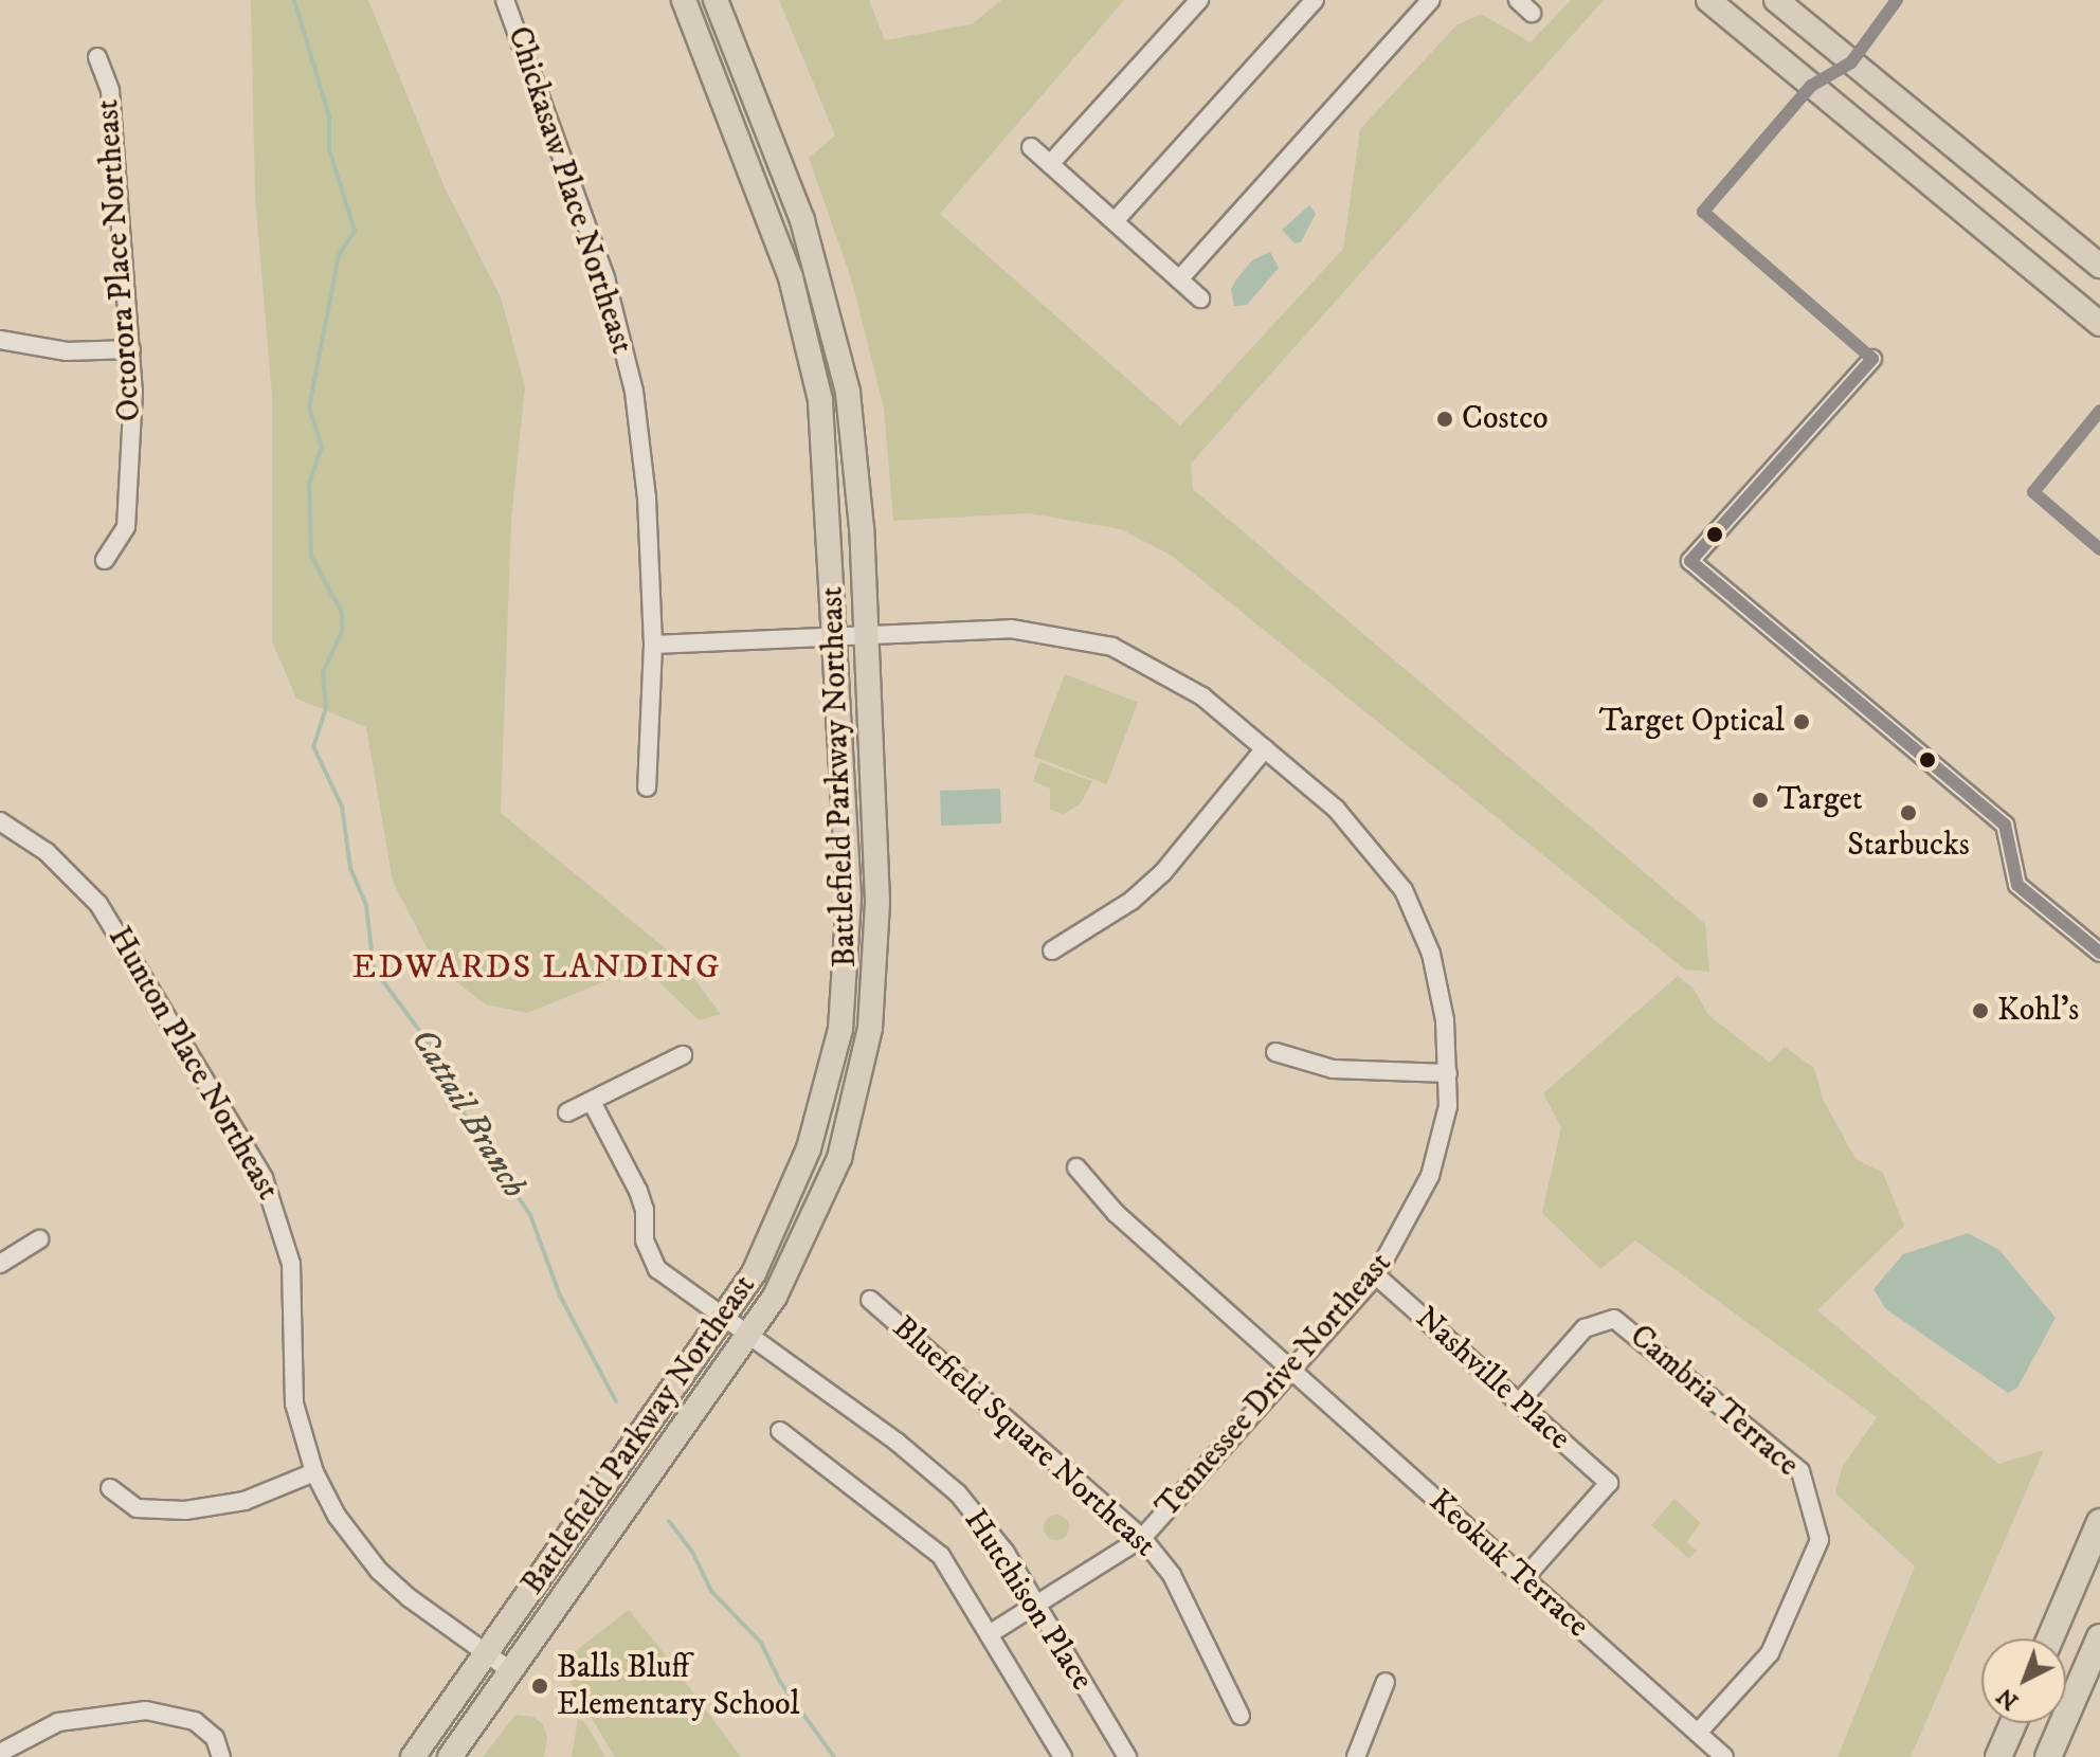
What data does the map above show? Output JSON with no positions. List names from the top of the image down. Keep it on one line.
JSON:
{"streets":{"main road":["Battlefield Parkway Northeast"],"street":["Chickasaw Place Northeast","Octorora Place Northeast","Hunton Place Northeast","Nashville Place","Tennessee Drive Northeast","Cambria Terrace","Bluefield Square Northeast","Keokuk Terrace","Hutchison Place"]},"crossings":[["Chickasaw Place Northeast","Tennessee Drive Northeast"],["Battlefield Parkway Northeast","Hunton Place Northeast"],["Battlefield Parkway Northeast","Tennessee Drive Northeast"],["Battlefield Parkway Northeast","Hutchison Place"],["Nashville Place","Tennessee Drive Northeast"],["Nashville Place","Cambria Terrace"],["Nashville Place","Keokuk Terrace"],["Tennessee Drive Northeast","Bluefield Square Northeast"],["Tennessee Drive Northeast","Keokuk Terrace"],["Tennessee Drive Northeast","Hutchison Place"],["Cambria Terrace","Keokuk Terrace"]],"districts":["EDWARDS LANDING"],"water":["Cattail Branch"],"places":["Costco","Target Optical","Target","Starbucks","Kohl's","Balls Bluff Elementary School"],"north":"bottom left"}
